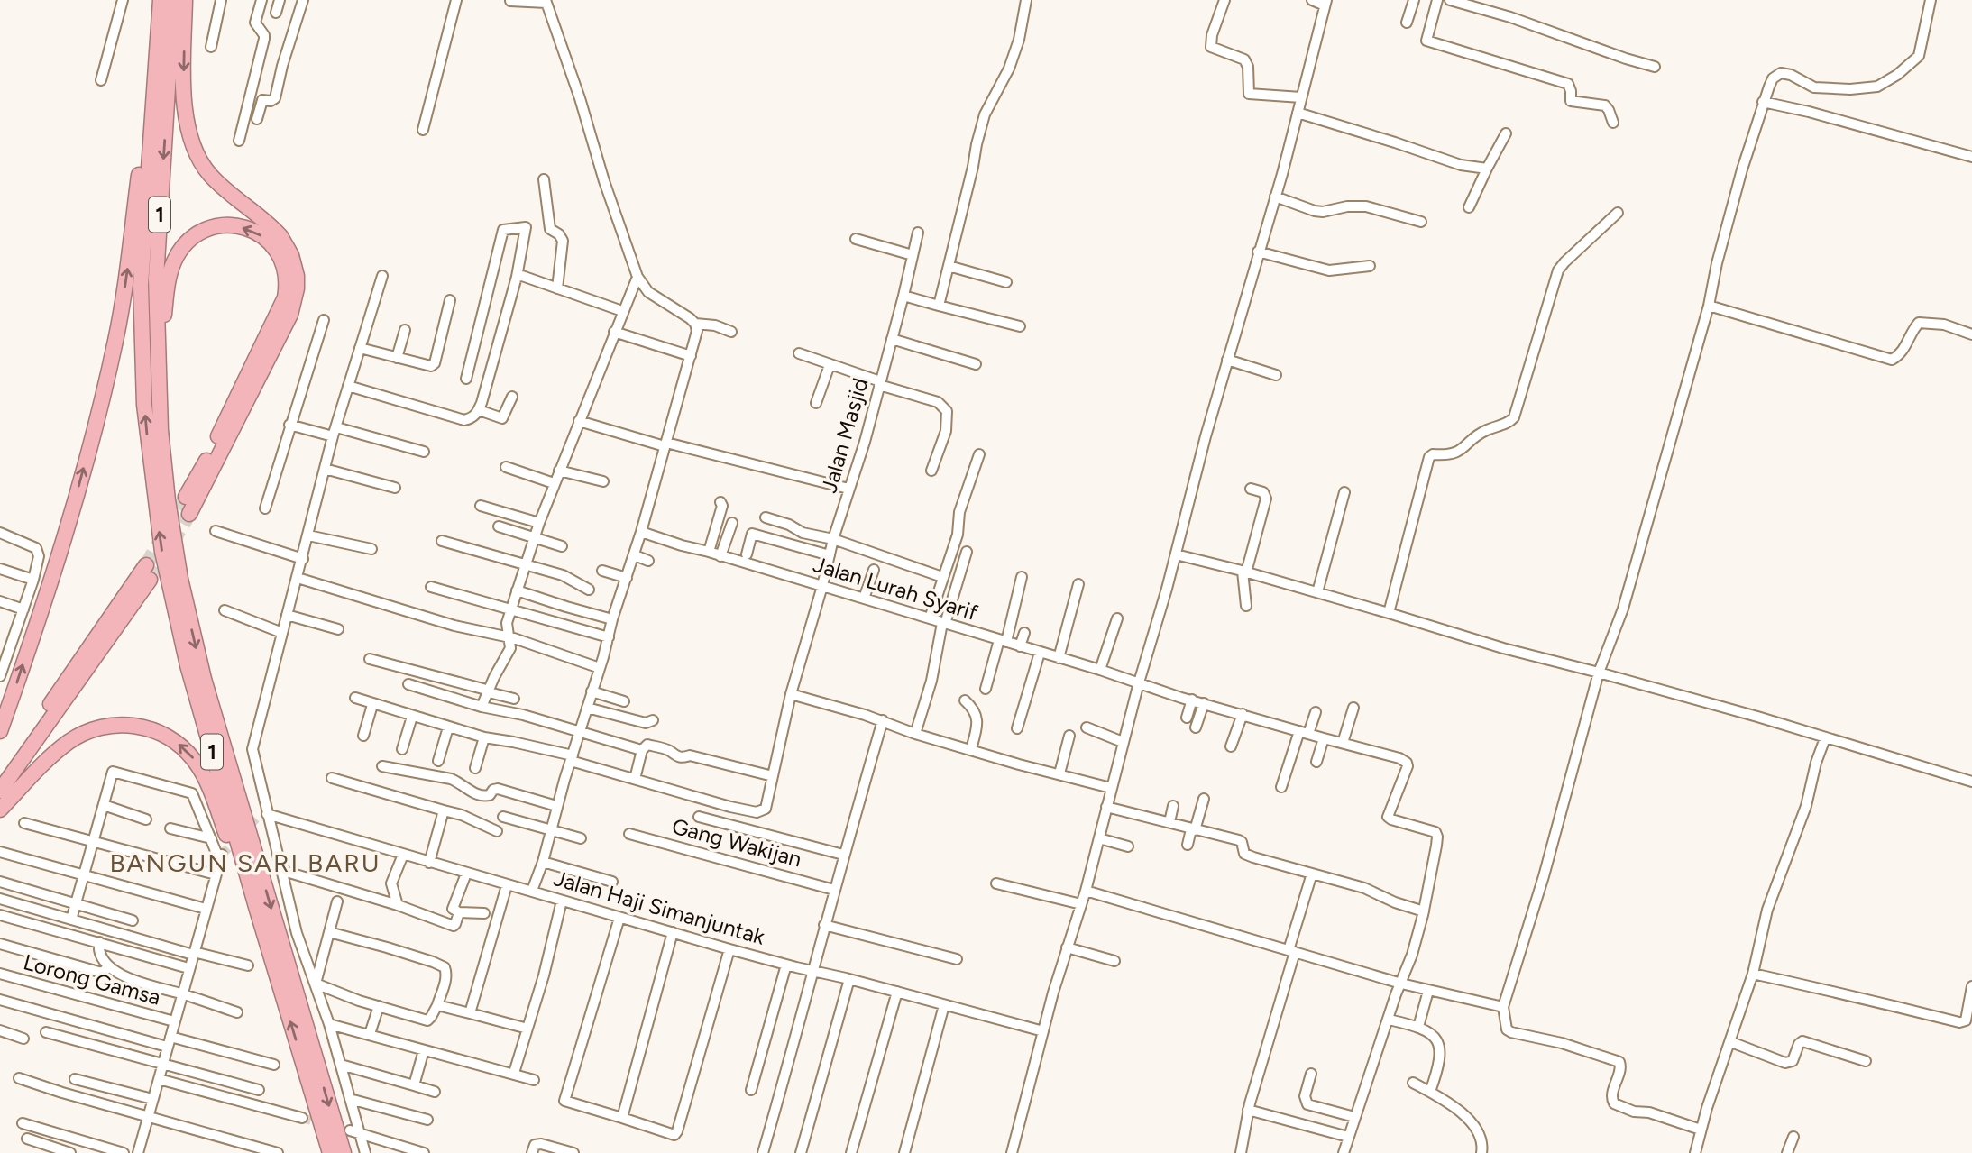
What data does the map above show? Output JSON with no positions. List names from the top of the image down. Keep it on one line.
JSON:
{"streets":{"highway":["1"],"street":["Jalan Masjid","Jalan Lurah Syarif","Gang Wakijan","Jalan Haji Simanjuntak","Lorong Gamsa"]},"crossings":[["Jalan Masjid","Jalan Lurah Syarif"]],"districts":["BANGUN SARI BARU"]}
